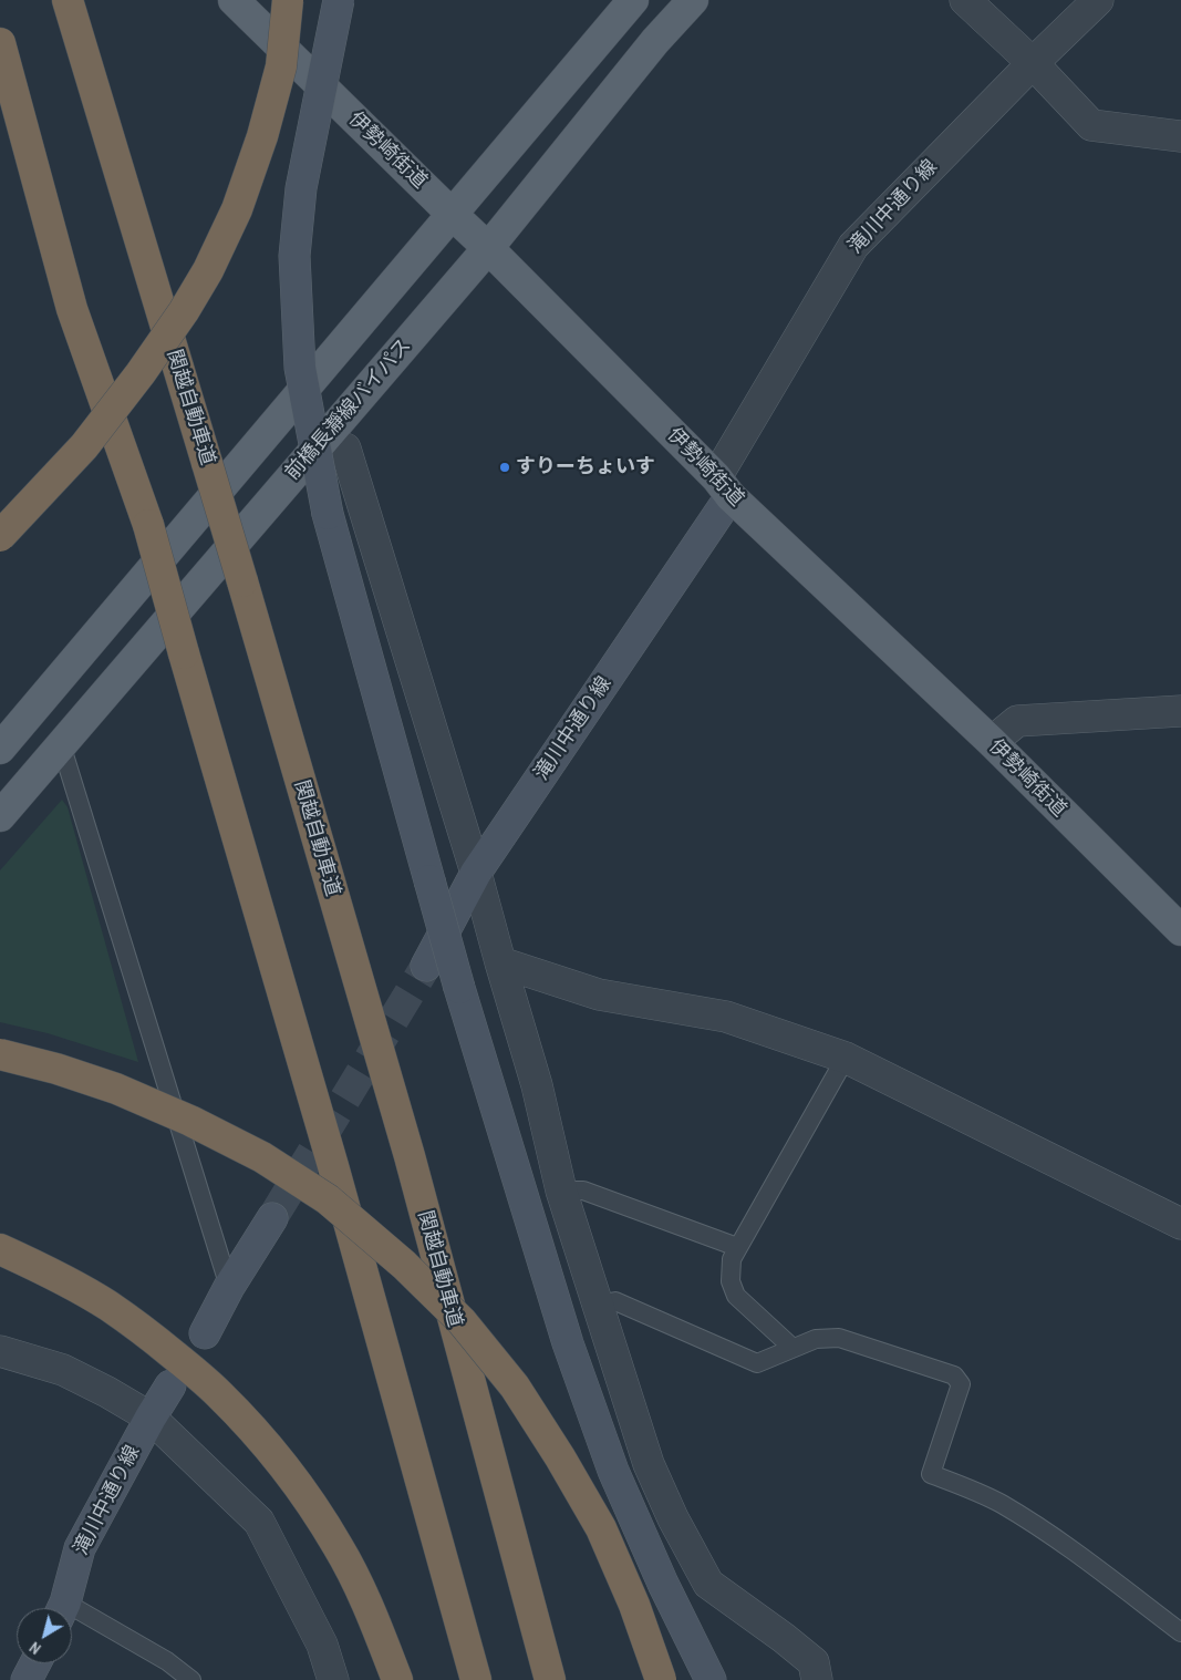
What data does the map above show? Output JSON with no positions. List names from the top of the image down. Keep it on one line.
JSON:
{"streets":{"highway":["関越自動車道"],"main road":["伊勢崎街道","前橋長瀞線バイパス"],"street":["滝川中通り線"]},"crossings":[["伊勢崎街道","滝川中通り線"],["伊勢崎街道","前橋長瀞線バイパス"]],"places":["すりーちょいす"],"north":"bottom left"}
